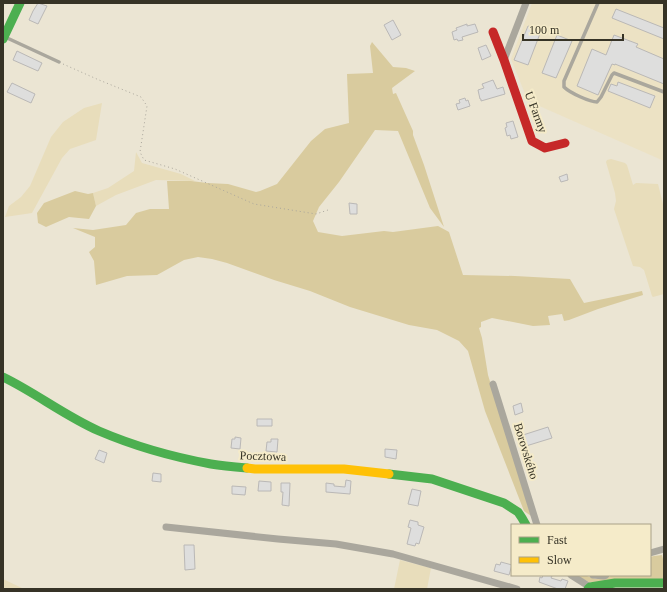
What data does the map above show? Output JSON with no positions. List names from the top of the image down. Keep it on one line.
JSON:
{"streets":{"street":["U Farmy","Borovského","Pocztowa"]},"legend":["Fast","Slow"],"scale_bar":"100 m"}
